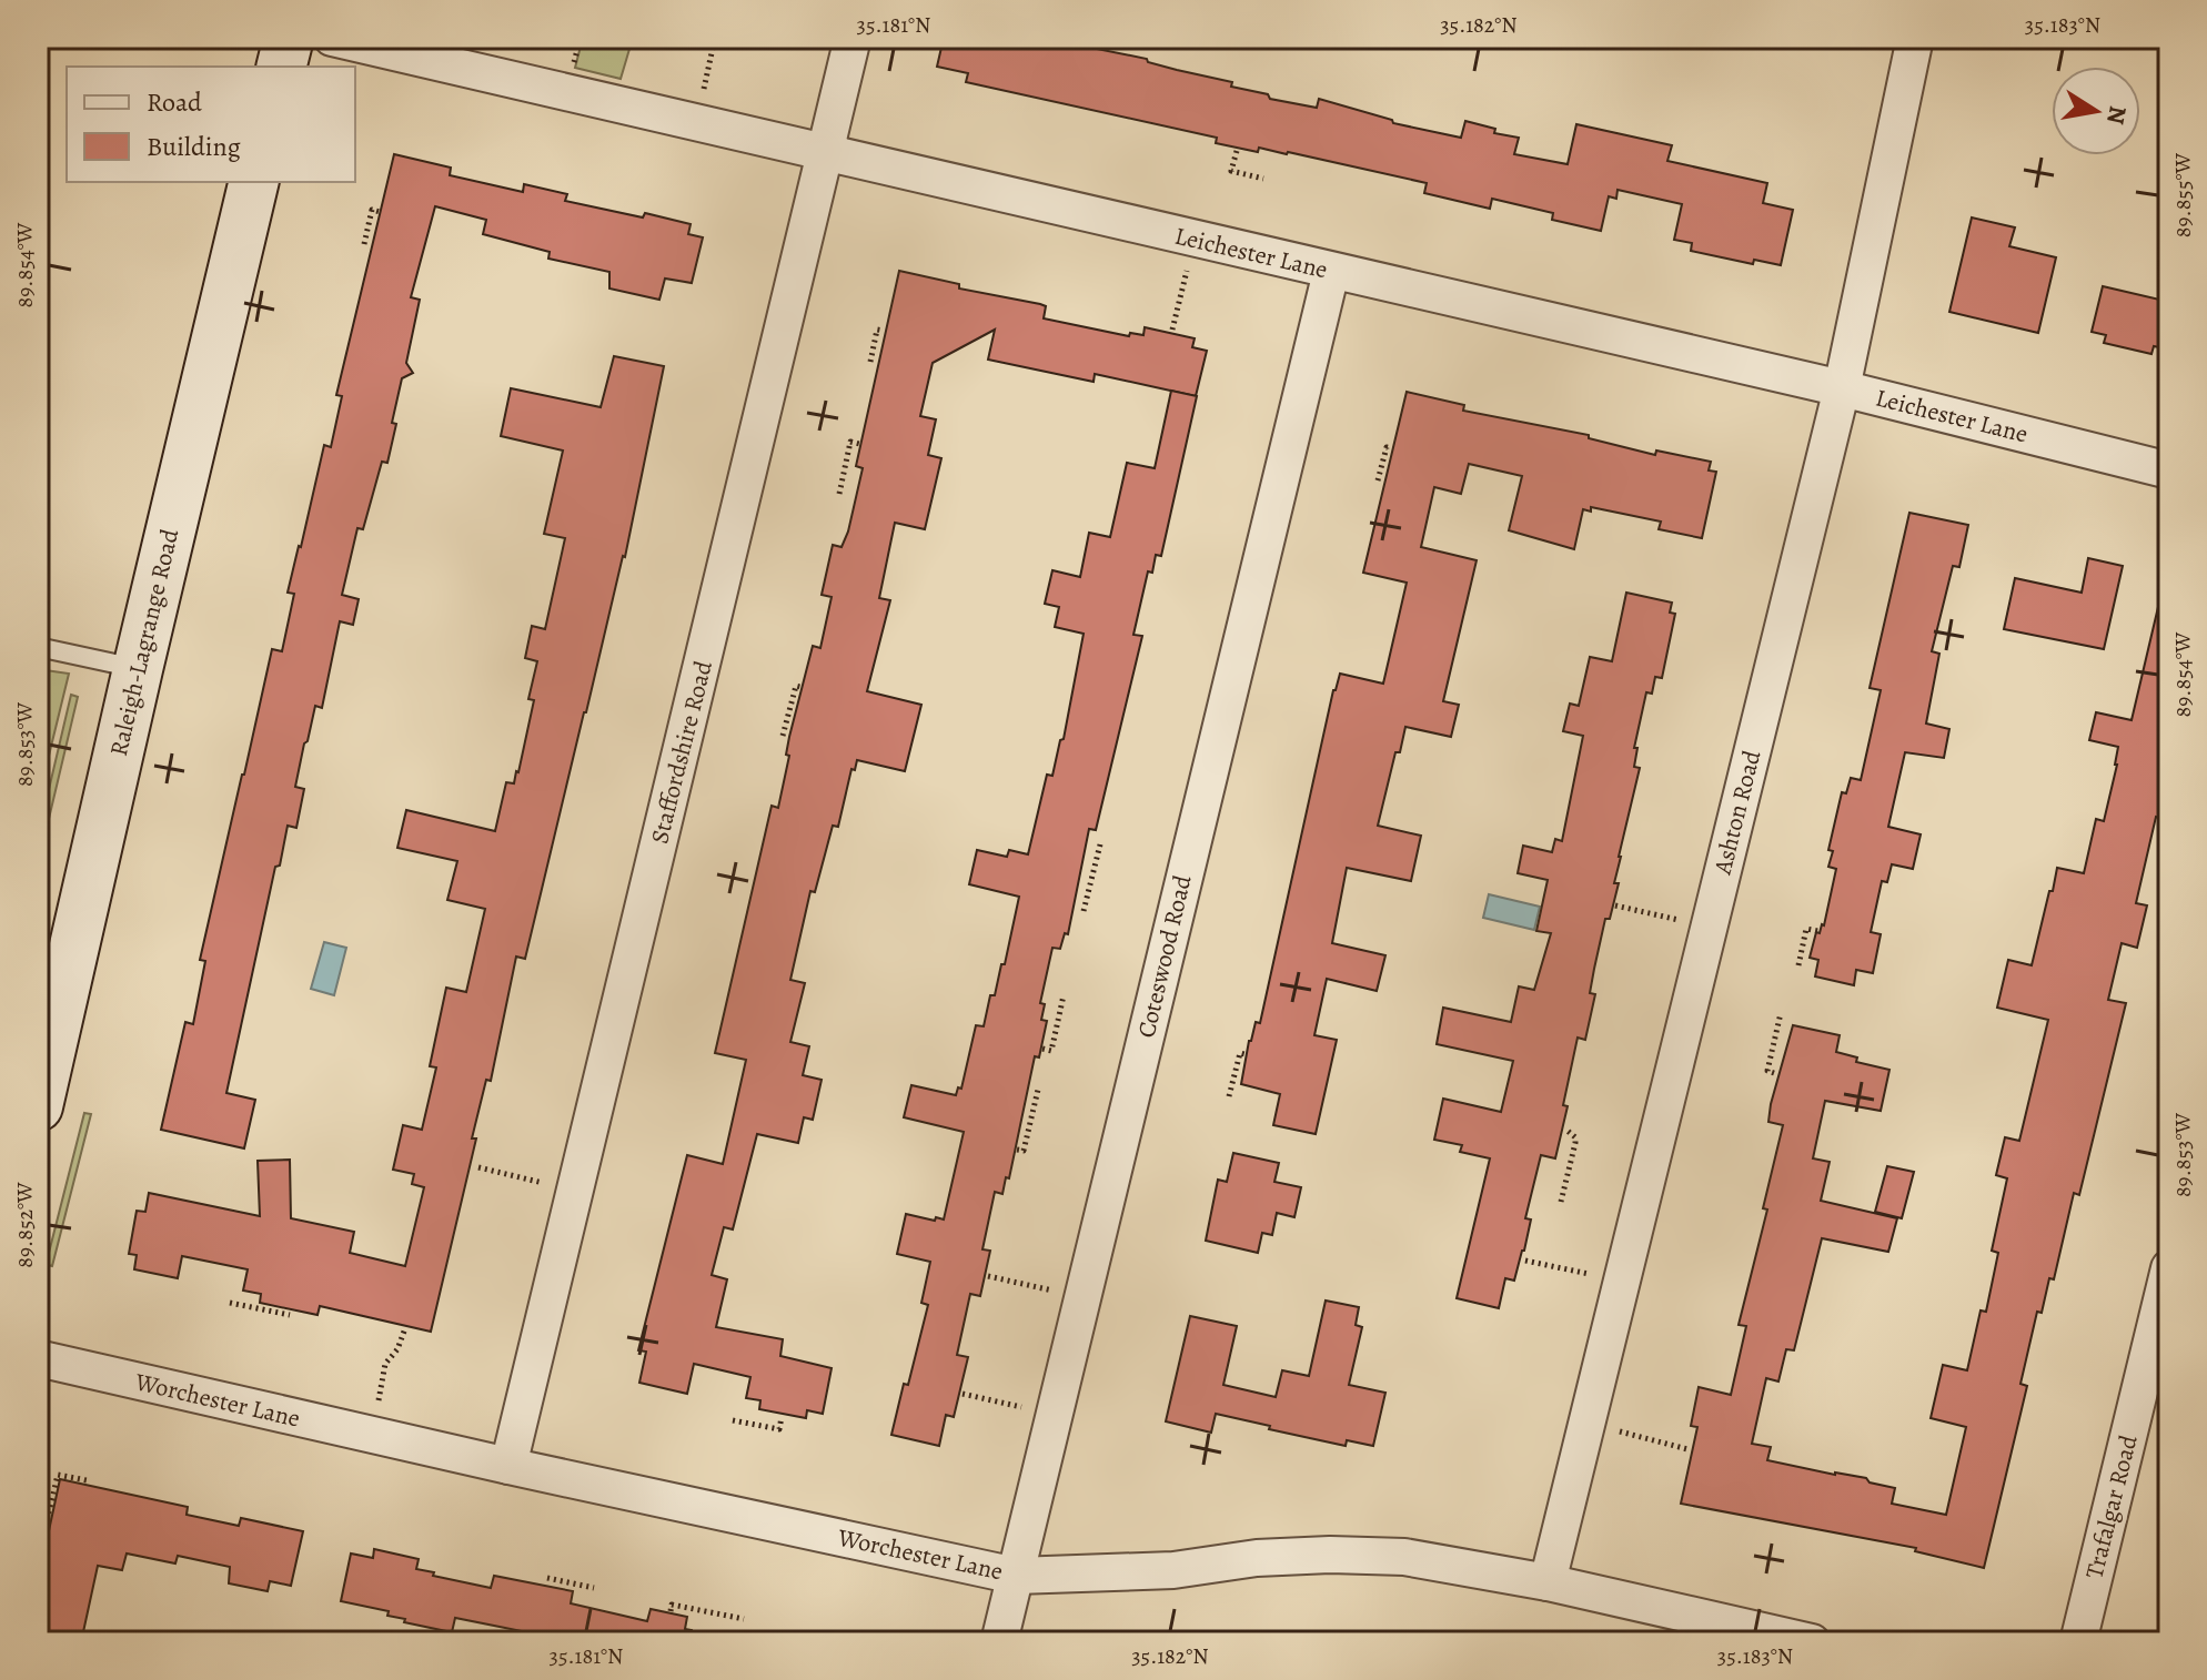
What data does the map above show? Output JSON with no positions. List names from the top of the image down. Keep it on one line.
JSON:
{"streets":{"main road":["Raleigh-Lagrange Road"],"street":["Leichester Lane","Staffordshire Road","Ashton Road","Coteswood Road","Worchester Lane","Trafalgar Road"]},"crossings":[["Leichester Lane","Staffordshire Road"],["Leichester Lane","Ashton Road"],["Leichester Lane","Coteswood Road"],["Staffordshire Road","Worchester Lane"],["Ashton Road","Worchester Lane"],["Coteswood Road","Worchester Lane"]],"legend":["Road","Building"],"north":"right","coordinates":["35.181°N","35.182°N","35.183°N","89.855°W","89.854°W","89.853°W","89.852°W"]}
